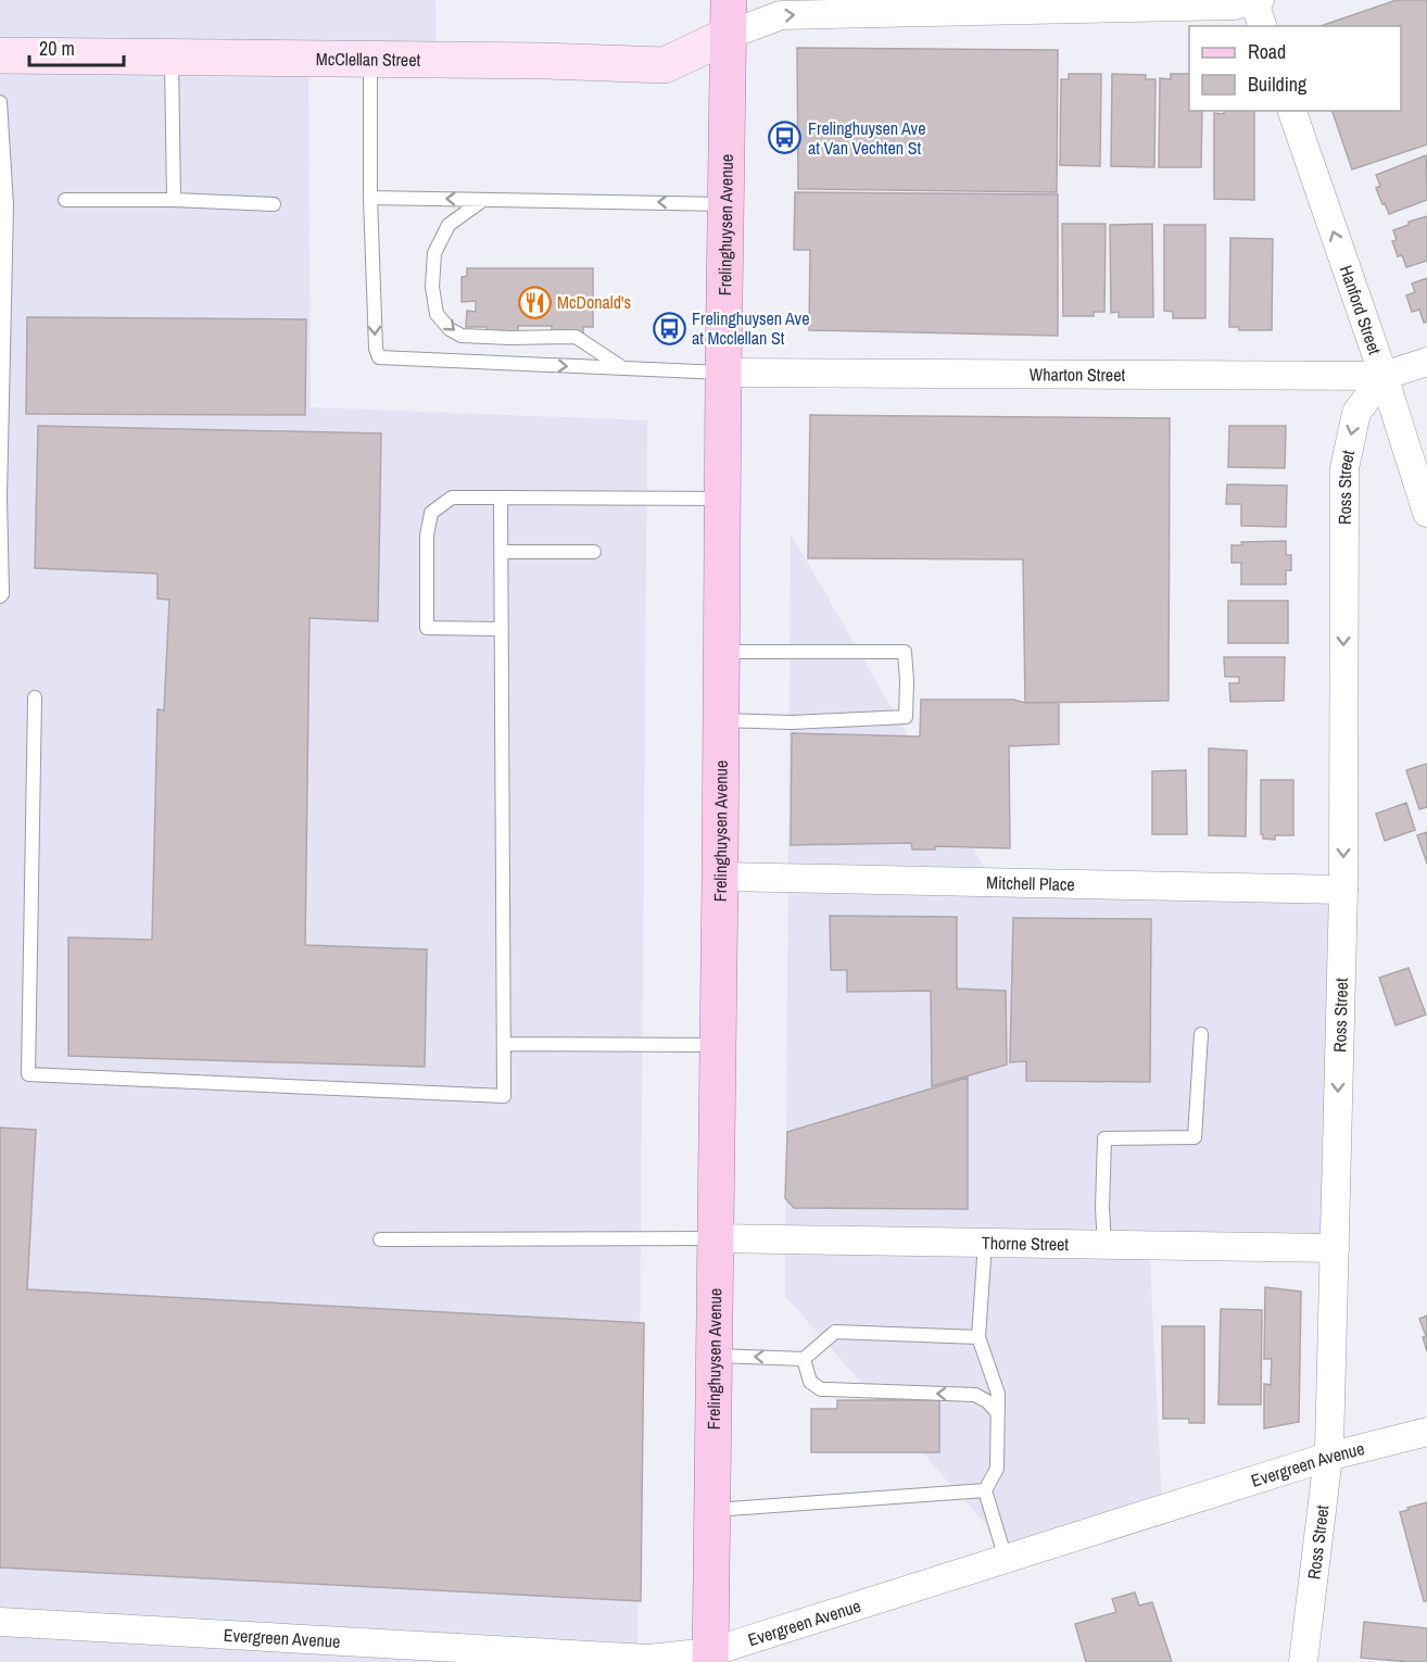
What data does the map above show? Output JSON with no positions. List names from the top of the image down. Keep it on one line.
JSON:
{"streets":{"main road":["McClellan Street","Frelinghuysen Avenue"],"street":["Hanford Street","Wharton Street","Ross Street","Mitchell Place","Thorne Street","Evergreen Avenue"]},"crossings":[["McClellan Street","Frelinghuysen Avenue"],["Frelinghuysen Avenue","Wharton Street"],["Frelinghuysen Avenue","Mitchell Place"],["Frelinghuysen Avenue","Thorne Street"],["Frelinghuysen Avenue","Evergreen Avenue"],["Hanford Street","Wharton Street"],["Hanford Street","Ross Street"],["Wharton Street","Ross Street"],["Ross Street","Mitchell Place"],["Ross Street","Thorne Street"],["Ross Street","Evergreen Avenue"]],"one_way":["Hanford Street","Ross Street"],"places":{"bus stop":["Frelinghuysen Ave at Van Vechten St","Frelinghuysen Ave at Mcclellan St"],"restaurant":["McDonald's"]},"legend":["Road","Building"],"scale_bar":"20 m"}
